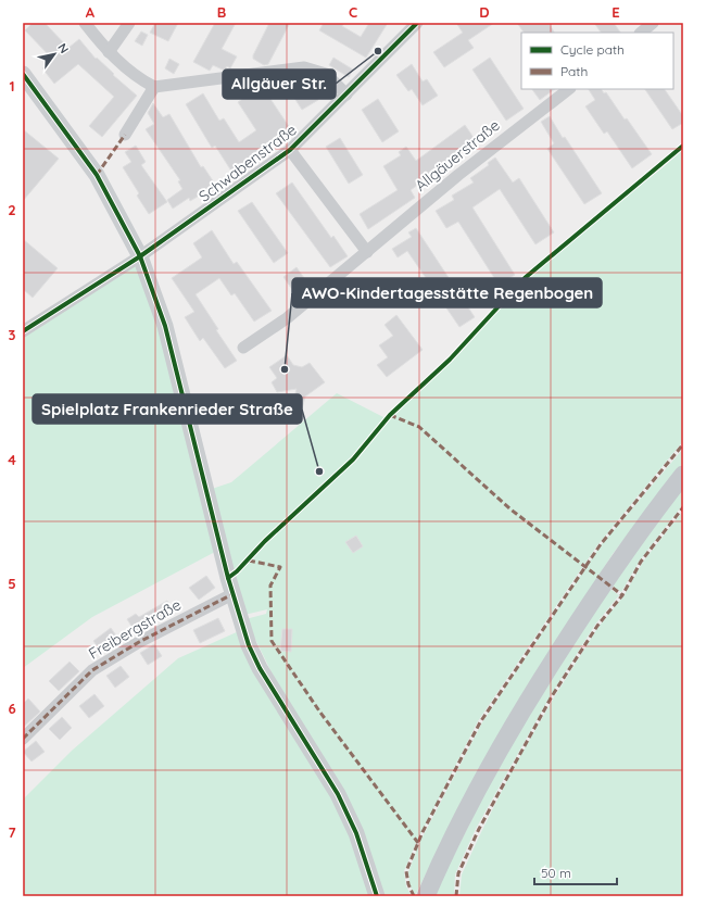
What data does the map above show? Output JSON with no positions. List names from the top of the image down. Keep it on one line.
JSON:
{"streets":{"street":["Allgäuerstraße","Schwabenstraße","Freibergstraße"]},"places":["Allgäuer Str.","AWO-Kindertagesstätte Regenbogen","Spielplatz Frankenrieder Straße"],"legend":["Cycle path","Path"],"scale_bar":"50 m","north":"top right","grid":{"columns":["A","B","C","D","E"],"rows":["1","2","3","4","5","6","7"]}}
